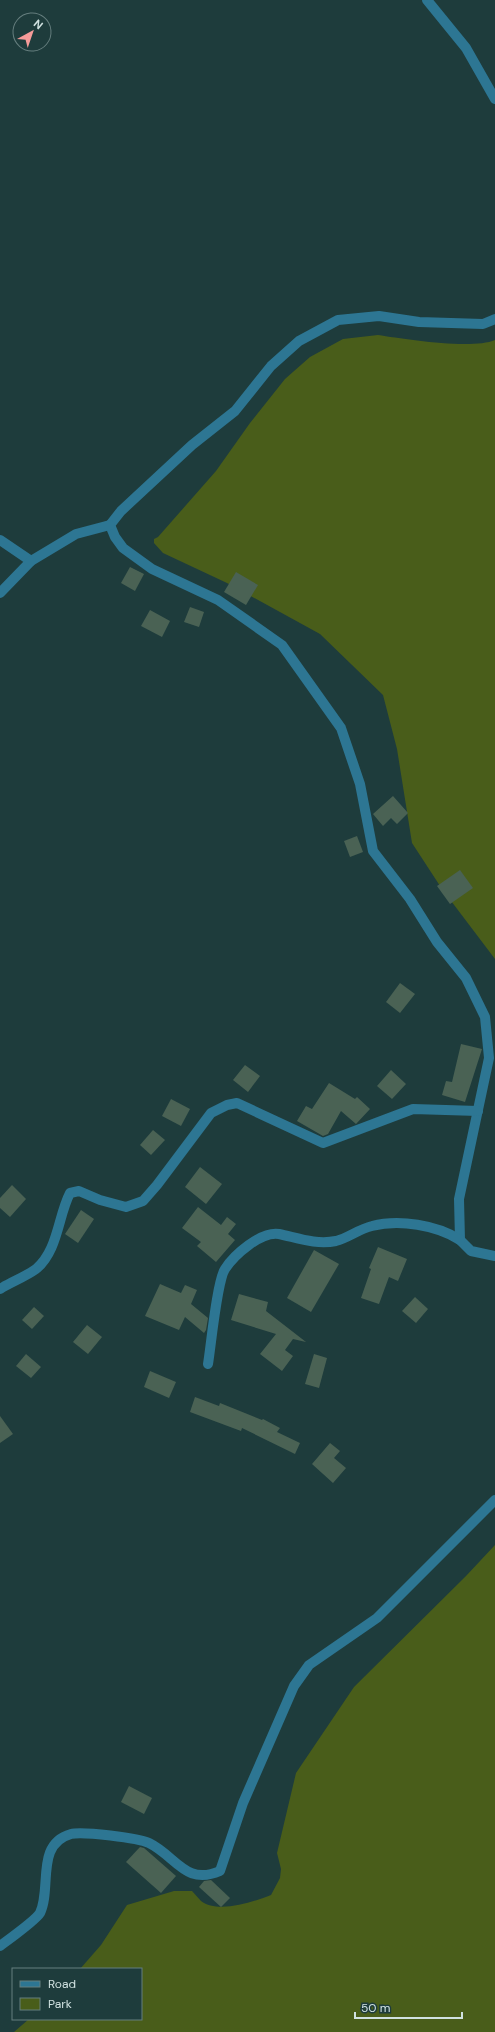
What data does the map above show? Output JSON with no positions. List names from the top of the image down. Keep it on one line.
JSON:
{"legend":["Road","Park"],"scale_bar":"50 m","north":"top right"}
